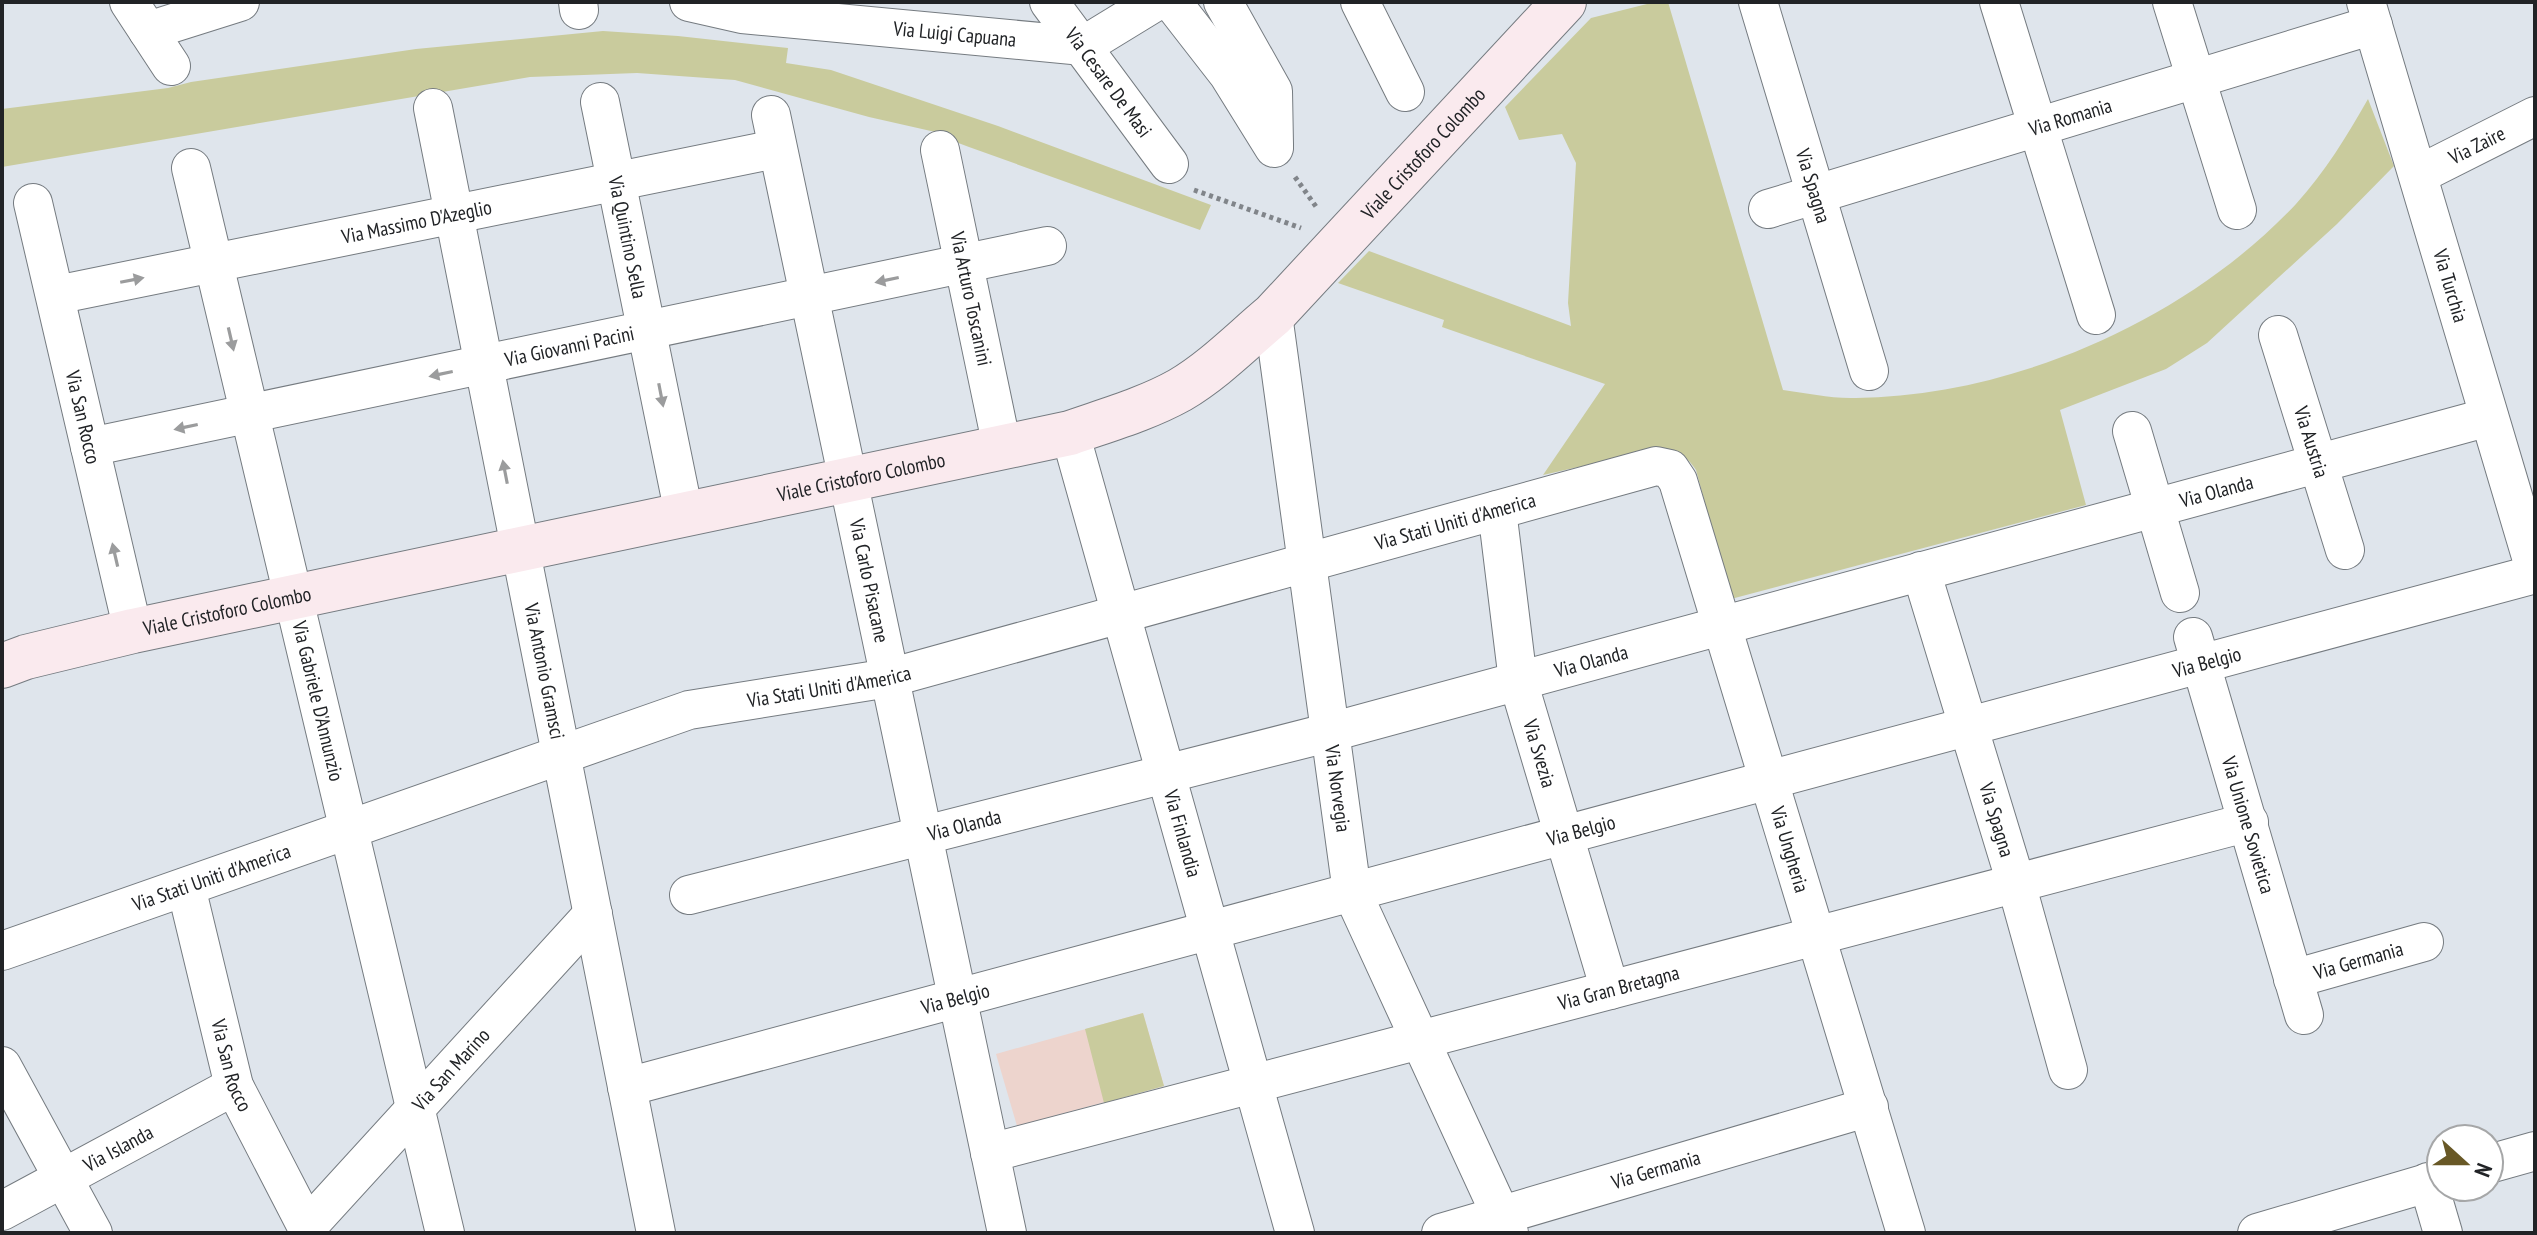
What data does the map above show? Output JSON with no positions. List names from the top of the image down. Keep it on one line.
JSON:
{"streets":{"street":["Via Luigi Capuana","Via Cesare De Masi","Via Romania","Via Zaire","Viale Cristoforo Colombo","Via Spagna","Via Massimo D'Azeglio","Via Quintino Sella","Via Turchia","Via Arturo Toscanini","Via Giovanni Pacini","Via San Rocco","Via Austria","Via Olanda","Via Stati Uniti d'America","Via Carlo Pisacane","Via Belgio","Via Antonio Gramsci","Via Gabriele D'Annunzio","Via Svezia","Via Norvegia","Via Unione Sovietica","Via Finlandia","Via Ungheria","Via Germania","Via Gran Bretagna","Via San Marino","Via Islanda"]},"crossings":[["Via Luigi Capuana","Via Cesare De Masi"],["Via Romania","Via Spagna"],["Via Romania","Via Turchia"],["Via Zaire","Via Turchia"],["Viale Cristoforo Colombo","Via Quintino Sella"],["Viale Cristoforo Colombo","Via Arturo Toscanini"],["Viale Cristoforo Colombo","Via San Rocco"],["Viale Cristoforo Colombo","Via Carlo Pisacane"],["Viale Cristoforo Colombo","Via Antonio Gramsci"],["Viale Cristoforo Colombo","Via Gabriele D'Annunzio"],["Viale Cristoforo Colombo","Via Norvegia"],["Viale Cristoforo Colombo","Via Finlandia"],["Via Spagna","Via Olanda"],["Via Spagna","Via Belgio"],["Via Spagna","Via Gran Bretagna"],["Via Massimo D'Azeglio","Via Quintino Sella"],["Via Massimo D'Azeglio","Via San Rocco"],["Via Massimo D'Azeglio","Via Carlo Pisacane"],["Via Massimo D'Azeglio","Via Antonio Gramsci"],["Via Massimo D'Azeglio","Via Gabriele D'Annunzio"],["Via Quintino Sella","Via Giovanni Pacini"],["Via Turchia","Via Olanda"],["Via Turchia","Via Belgio"],["Via Arturo Toscanini","Via Giovanni Pacini"],["Via Giovanni Pacini","Via San Rocco"],["Via Giovanni Pacini","Via Carlo Pisacane"],["Via Giovanni Pacini","Via Antonio Gramsci"],["Via Giovanni Pacini","Via Gabriele D'Annunzio"],["Via San Rocco","Via Stati Uniti d'America"],["Via San Rocco","Via San Marino"],["Via San Rocco","Via Islanda"],["Via Austria","Via Olanda"],["Via Olanda","Via Carlo Pisacane"],["Via Olanda","Via Svezia"],["Via Olanda","Via Norvegia"],["Via Olanda","Via Finlandia"],["Via Olanda","Via Ungheria"],["Via Stati Uniti d'America","Via Carlo Pisacane"],["Via Stati Uniti d'America","Via Antonio Gramsci"],["Via Stati Uniti d'America","Via Gabriele D'Annunzio"],["Via Stati Uniti d'America","Via Svezia"],["Via Stati Uniti d'America","Via Norvegia"],["Via Stati Uniti d'America","Via Finlandia"],["Via Stati Uniti d'America","Via Ungheria"],["Via Carlo Pisacane","Via Belgio"],["Via Carlo Pisacane","Via Gran Bretagna"],["Via Belgio","Via Antonio Gramsci"],["Via Belgio","Via Svezia"],["Via Belgio","Via Norvegia"],["Via Belgio","Via Unione Sovietica"],["Via Belgio","Via Finlandia"],["Via Belgio","Via Ungheria"],["Via Antonio Gramsci","Via San Marino"],["Via Gabriele D'Annunzio","Via San Marino"],["Via Svezia","Via Gran Bretagna"],["Via Norvegia","Via Germania"],["Via Norvegia","Via Gran Bretagna"],["Via Unione Sovietica","Via Germania"],["Via Unione Sovietica","Via Gran Bretagna"],["Via Finlandia","Via Gran Bretagna"],["Via Ungheria","Via Germania"],["Via Ungheria","Via Gran Bretagna"]],"one_way":["Via Quintino Sella","Via Giovanni Pacini"],"north":"right"}
